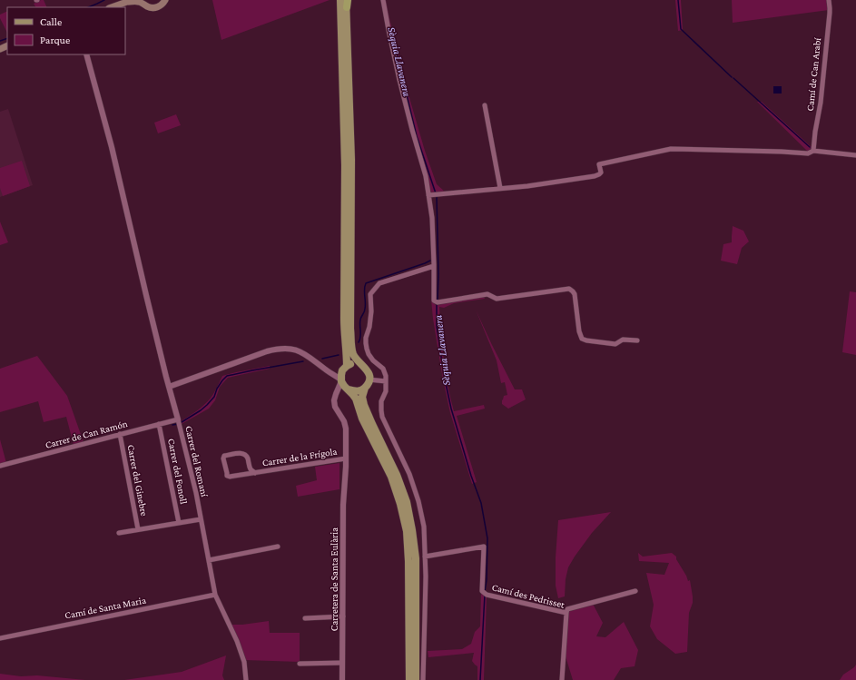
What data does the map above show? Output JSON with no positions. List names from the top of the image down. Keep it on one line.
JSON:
{"streets":{"street":["Camí de Can Arabí","Carrer de Can Ramón","Carrer de la Frígola","Carrer del Romaní","Carrer del Fonoll","Carrer del Ginebre","Carretera de Santa Eulària","Camí des Pedrisset","Camí de Santa Maria"]},"crossings":[["Carrer de Can Ramón","Carrer del Romaní"],["Carrer de Can Ramón","Carrer del Fonoll"],["Carrer de Can Ramón","Carrer del Ginebre"],["Carrer de la Frígola","Carretera de Santa Eulària"],["Carrer del Romaní","Carrer del Ginebre"],["Carrer del Romaní","Camí de Santa Maria"],["Carrer del Fonoll","Carrer del Ginebre"]],"water":["Sèquia Llavanera"],"legend":["Calle","Parque"]}
